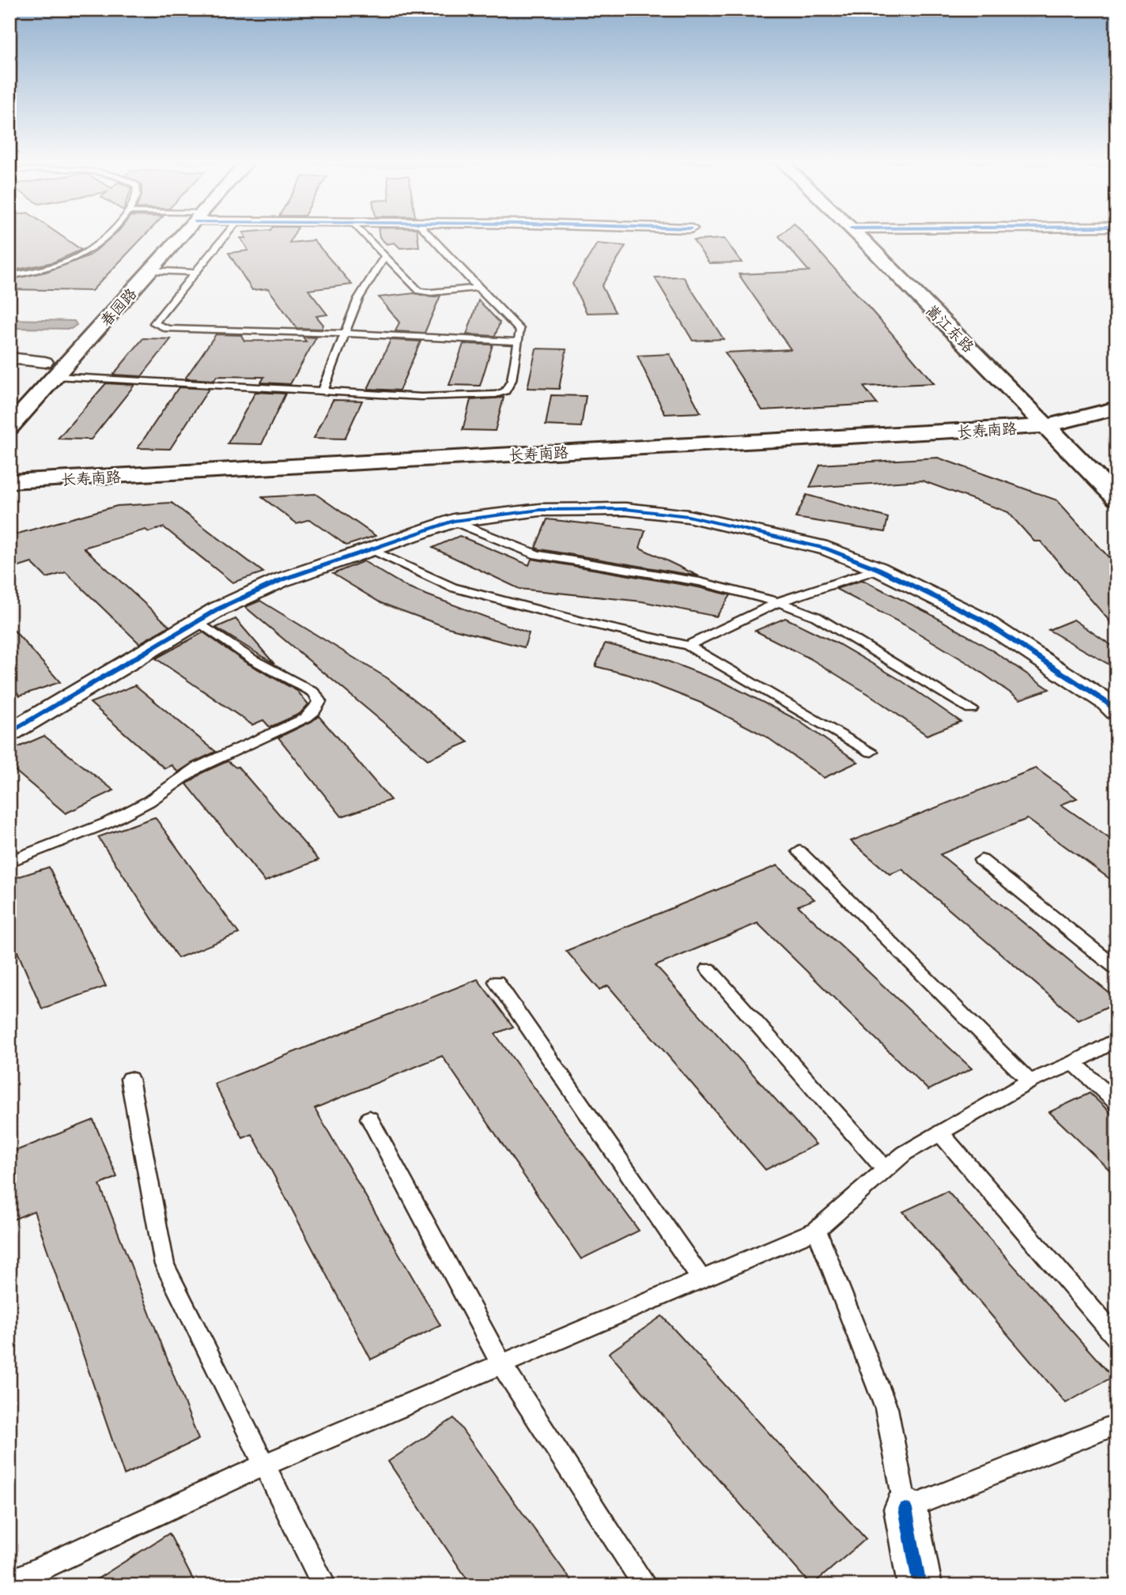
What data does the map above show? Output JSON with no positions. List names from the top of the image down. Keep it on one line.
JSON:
{"streets":{"main road":["春园路","嵩江东路","长寿南路"]},"crossings":[["嵩江东路","长寿南路"]]}
